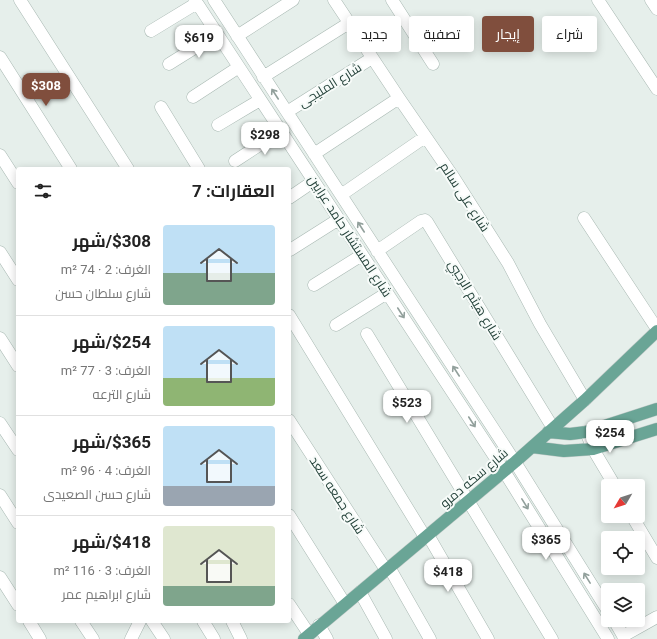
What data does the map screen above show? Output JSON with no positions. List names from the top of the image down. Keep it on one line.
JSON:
{"streets":{"main road":["شارع سكه دمرو"],"street":["شارع المليجى","شارع على سالم","شارع المستشار حامد عرابين","شارع هيثم الرجبي","شارع جمعه سعد"]},"crossings":[["شارع المليجى","شارع على سالم"],["شارع المليجى","شارع المستشار حامد عرابين"],["شارع على سالم","شارع سكه دمرو"],["شارع المستشار حامد عرابين","شارع هيثم الرجبي"],["شارع المستشار حامد عرابين","شارع سكه دمرو"],["شارع هيثم الرجبي","شارع سكه دمرو"],["شارع سكه دمرو","شارع جمعه سعد"]],"north":"bottom left","page":{"chip":["شراء","إيجار","تصفية","جديد"],"price":["$619","$308","$298","$523","$254","$365","$418"],"heading":"العقارات: 7","list":[{"name":"$308/شهر","note":"الغرف: 2 · 74 m² · شارع سلطان حسن"},{"name":"$254/شهر","note":"الغرف: 3 · 77 m² · شارع الترعه"},{"name":"$365/شهر","note":"الغرف: 4 · 96 m² · شارع حسن الصعيدى"},{"name":"$418/شهر","note":"الغرف: 3 · 116 m² · شارع ابراهيم عمر"}]}}
